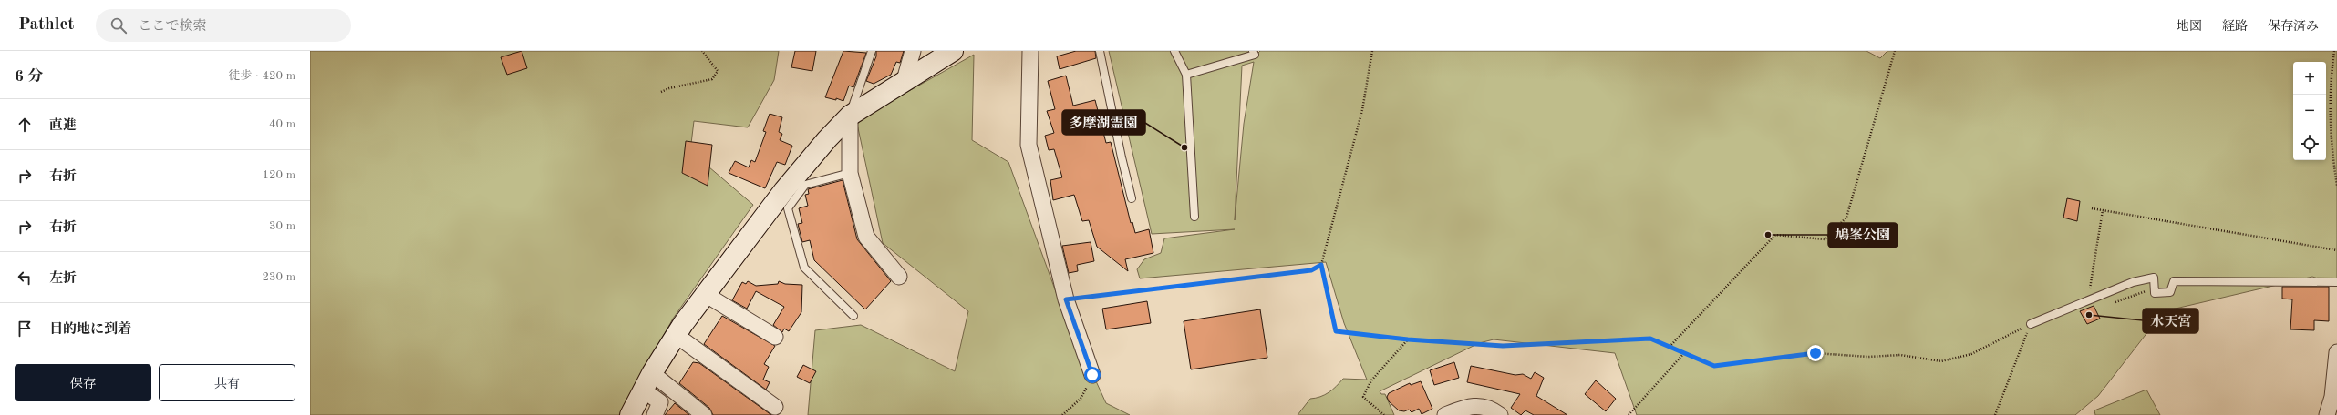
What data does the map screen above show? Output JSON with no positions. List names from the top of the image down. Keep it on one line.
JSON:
{"places":["多摩湖霊園","鳩峯公園","水天宮"],"page":{"header":"Pathlet","search":"ここで検索","nav":["地図","経路","保存済み"],"heading":["6 分","徒歩 · 420 m"],"map_buttons":["+","−"],"list":[["直進","40 m"],["右折","120 m"],["右折","30 m"],["左折","230 m"],"目的地に到着"],"buttons":["保存","共有"]}}
